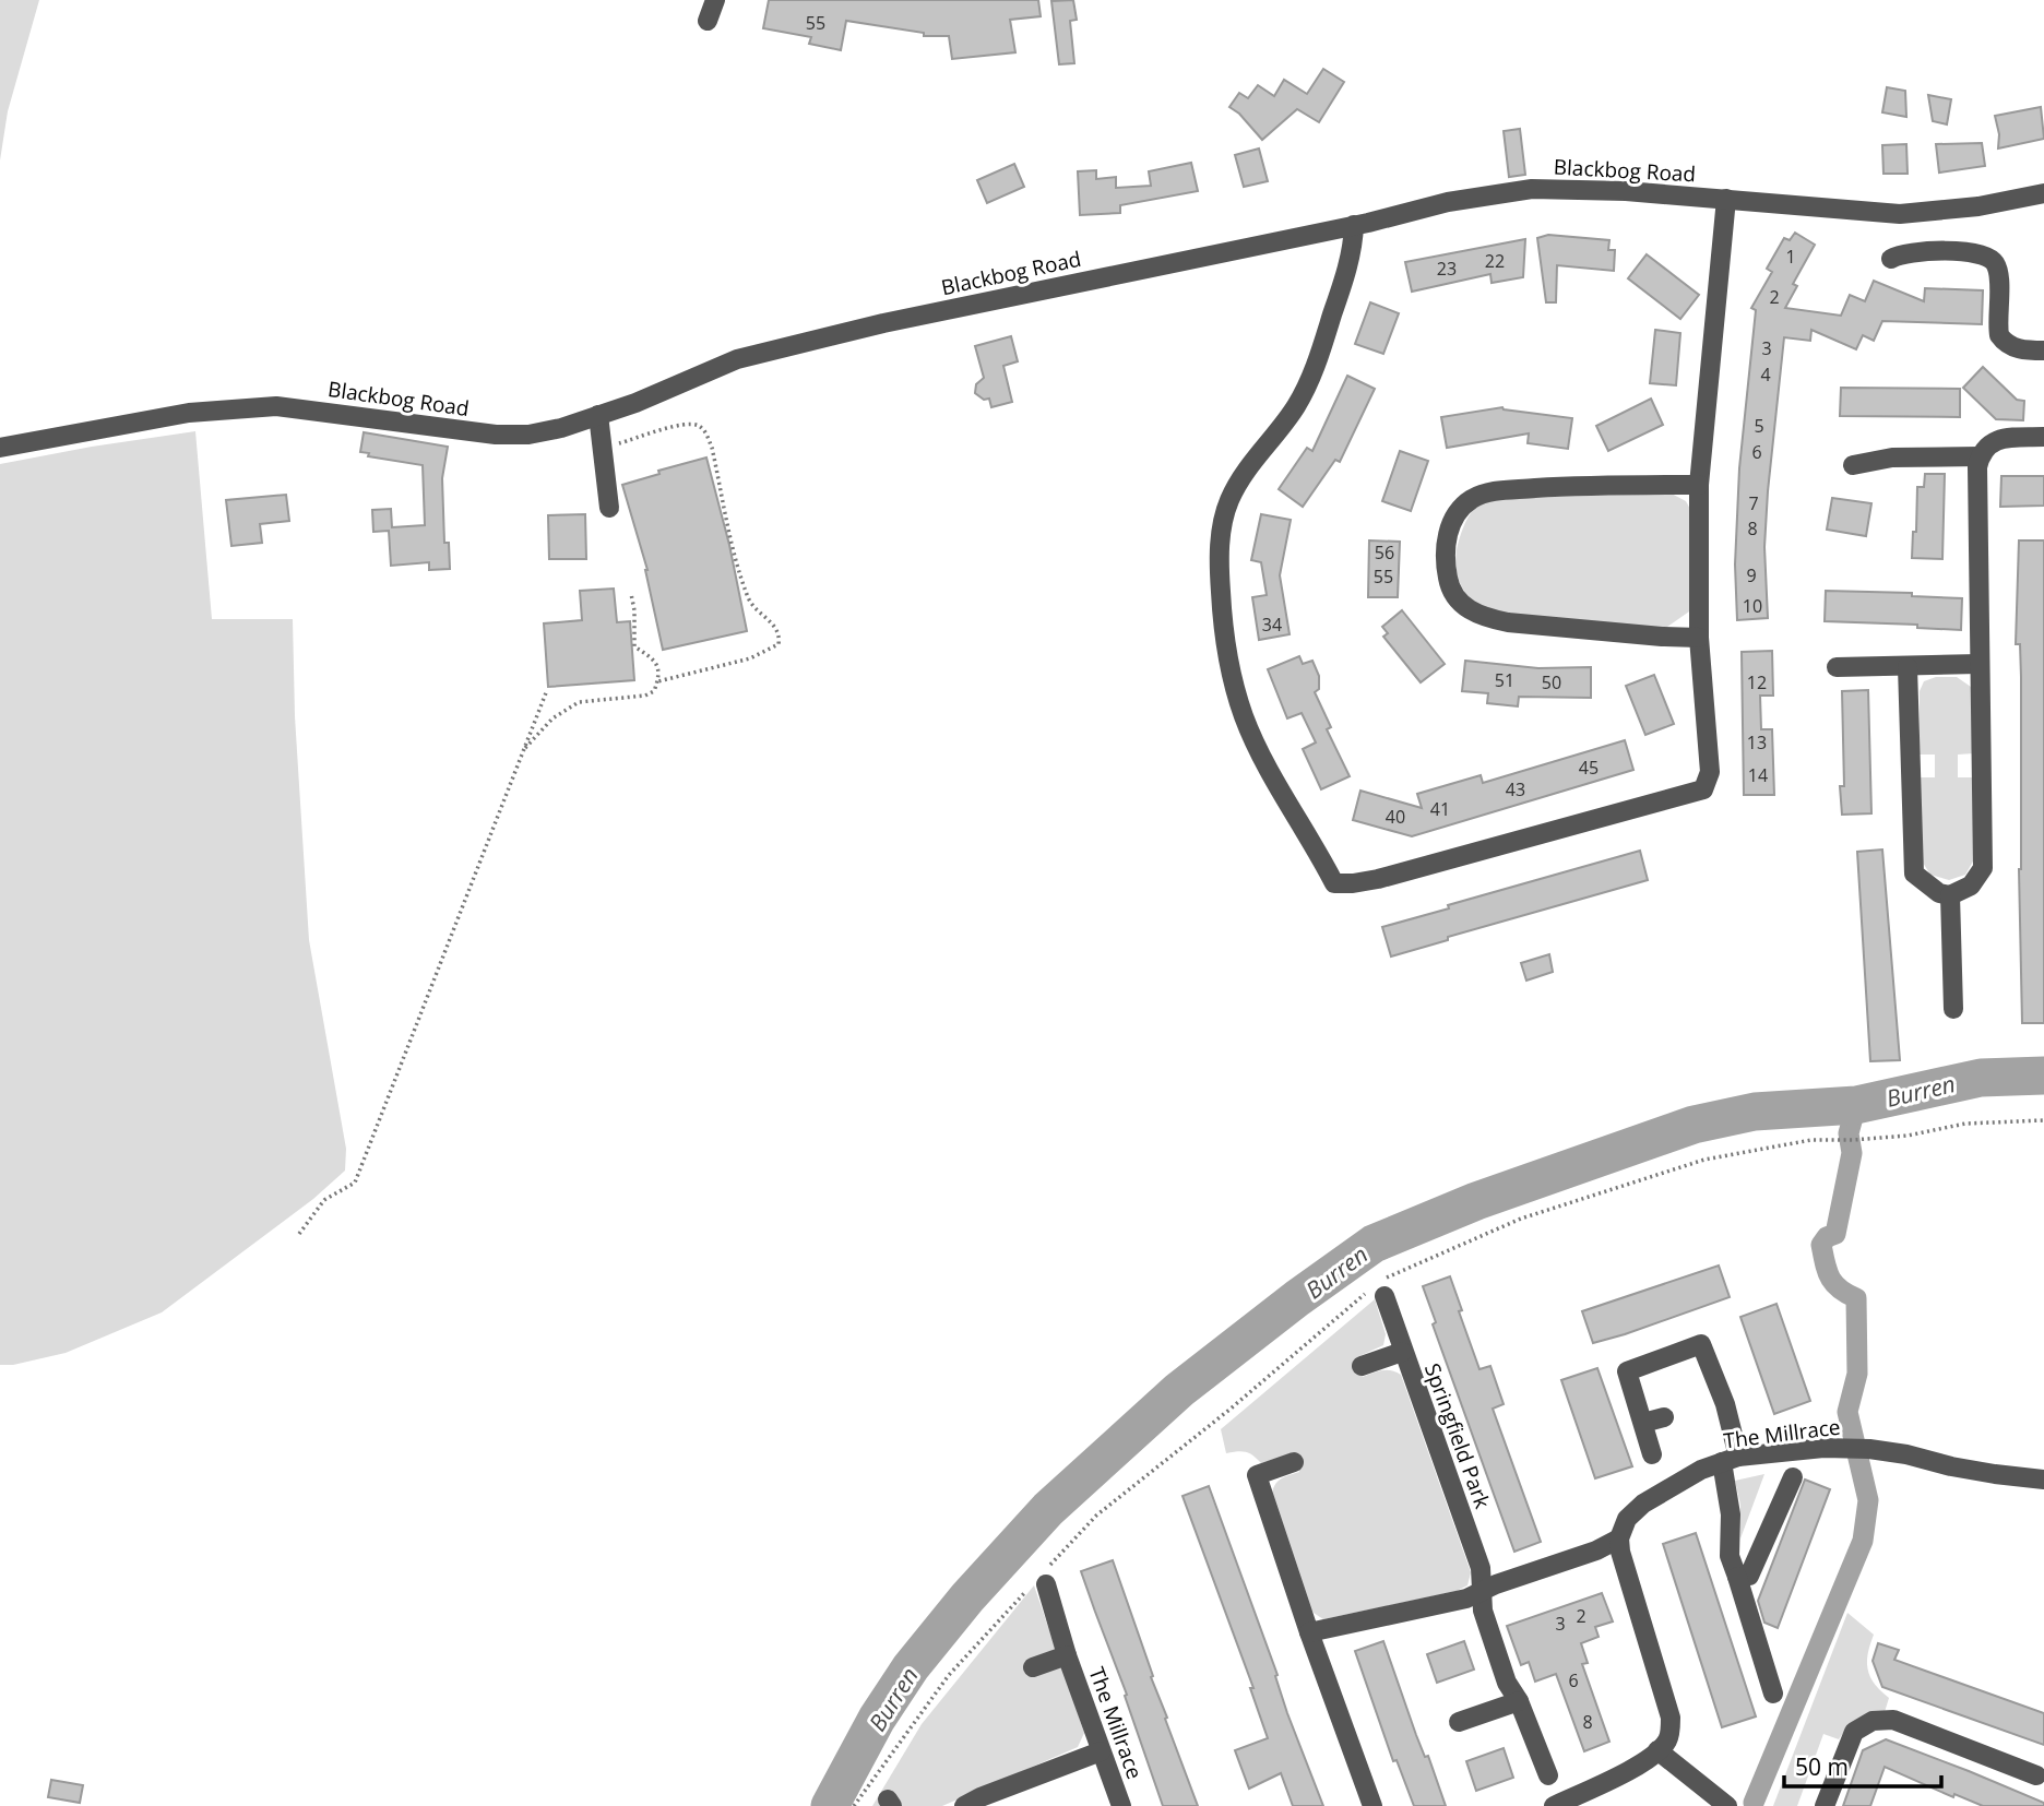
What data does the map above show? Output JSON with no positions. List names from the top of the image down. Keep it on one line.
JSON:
{"streets":{"street":["Blackbog Road","The Millrace","Springfield Park"]},"water":["Burren"],"house_numbers":["55","1","22","23","2","3","4","5","6","7","8","56","9","55","10","34","51","50","12","13","45","14","43","41","40","2","3","6","8"],"scale_bar":"50 m"}
